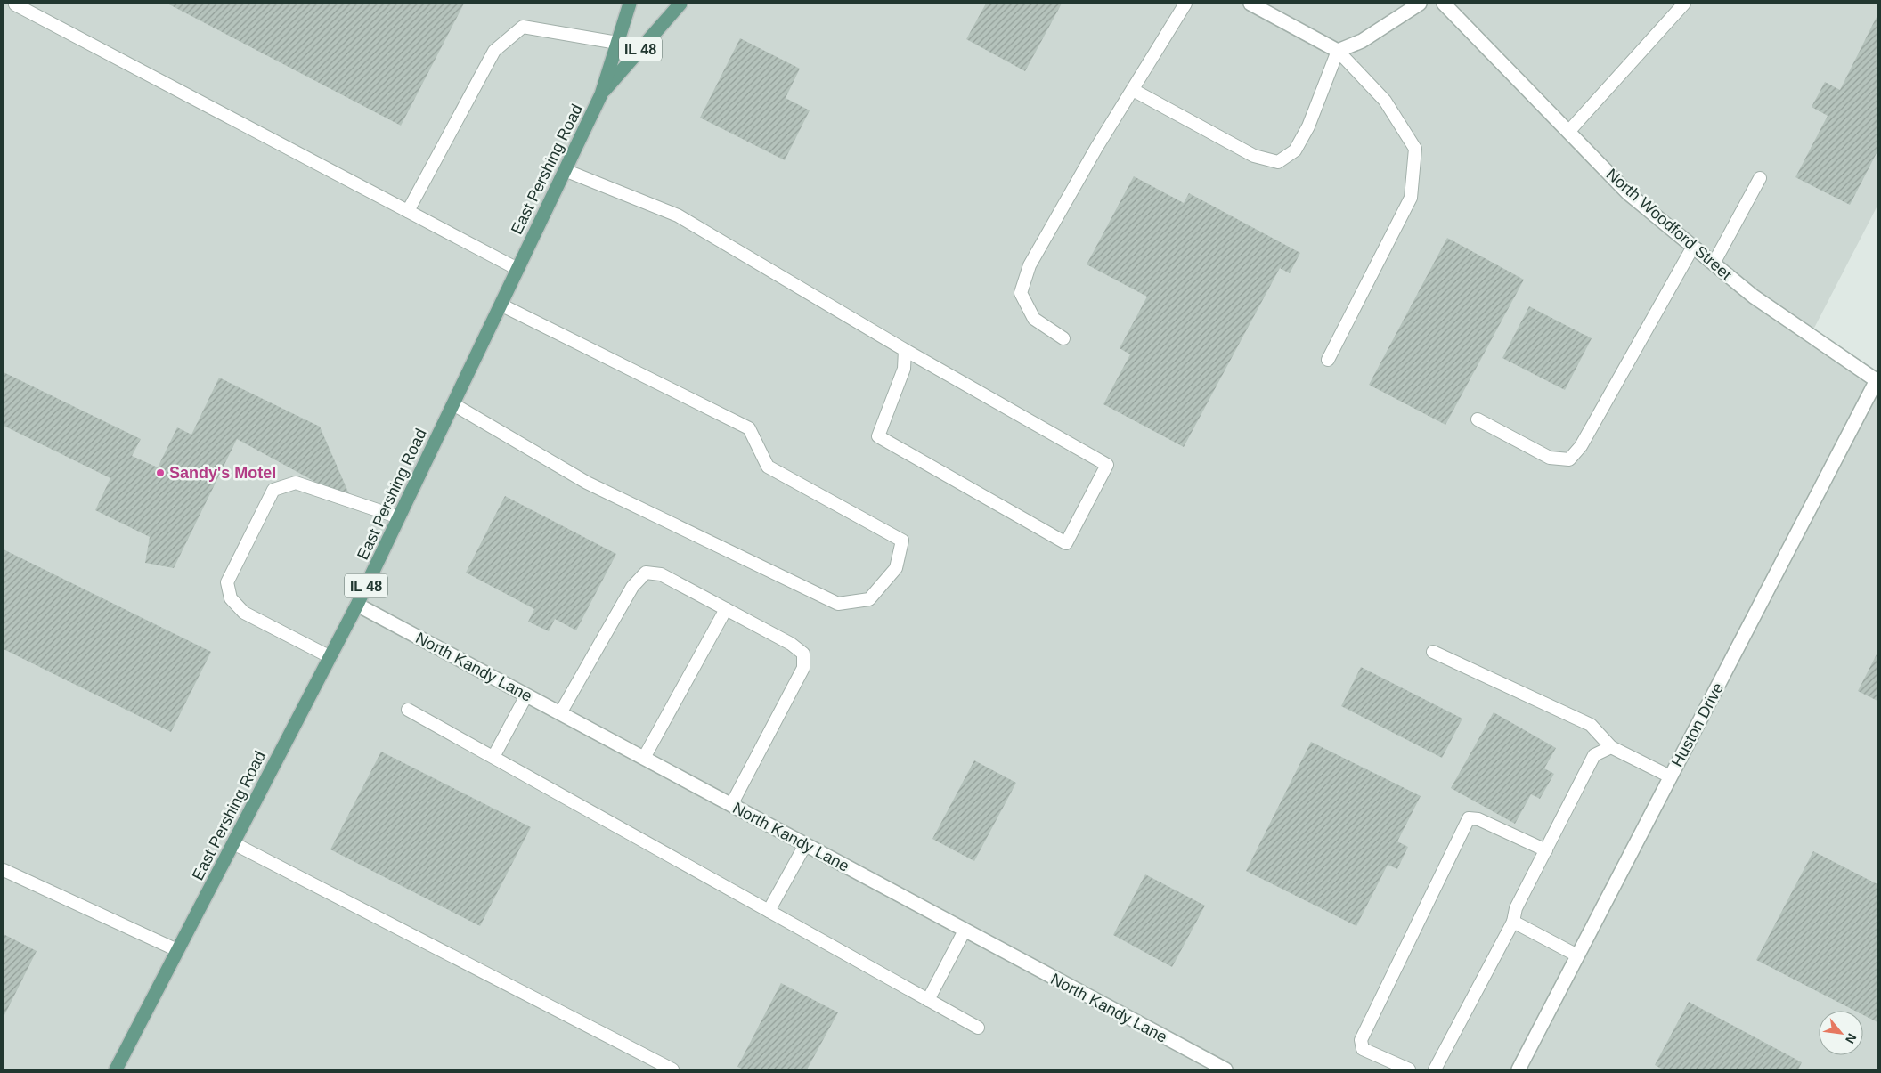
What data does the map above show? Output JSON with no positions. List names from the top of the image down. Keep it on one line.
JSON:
{"streets":{"main road":["IL 48","East Pershing Road"],"street":["North Woodford Street","North Kandy Lane","Huston Drive"]},"crossings":[["East Pershing Road","North Kandy Lane"],["North Woodford Street","Huston Drive"]],"places":["Sandy's Motel"],"north":"bottom right"}
